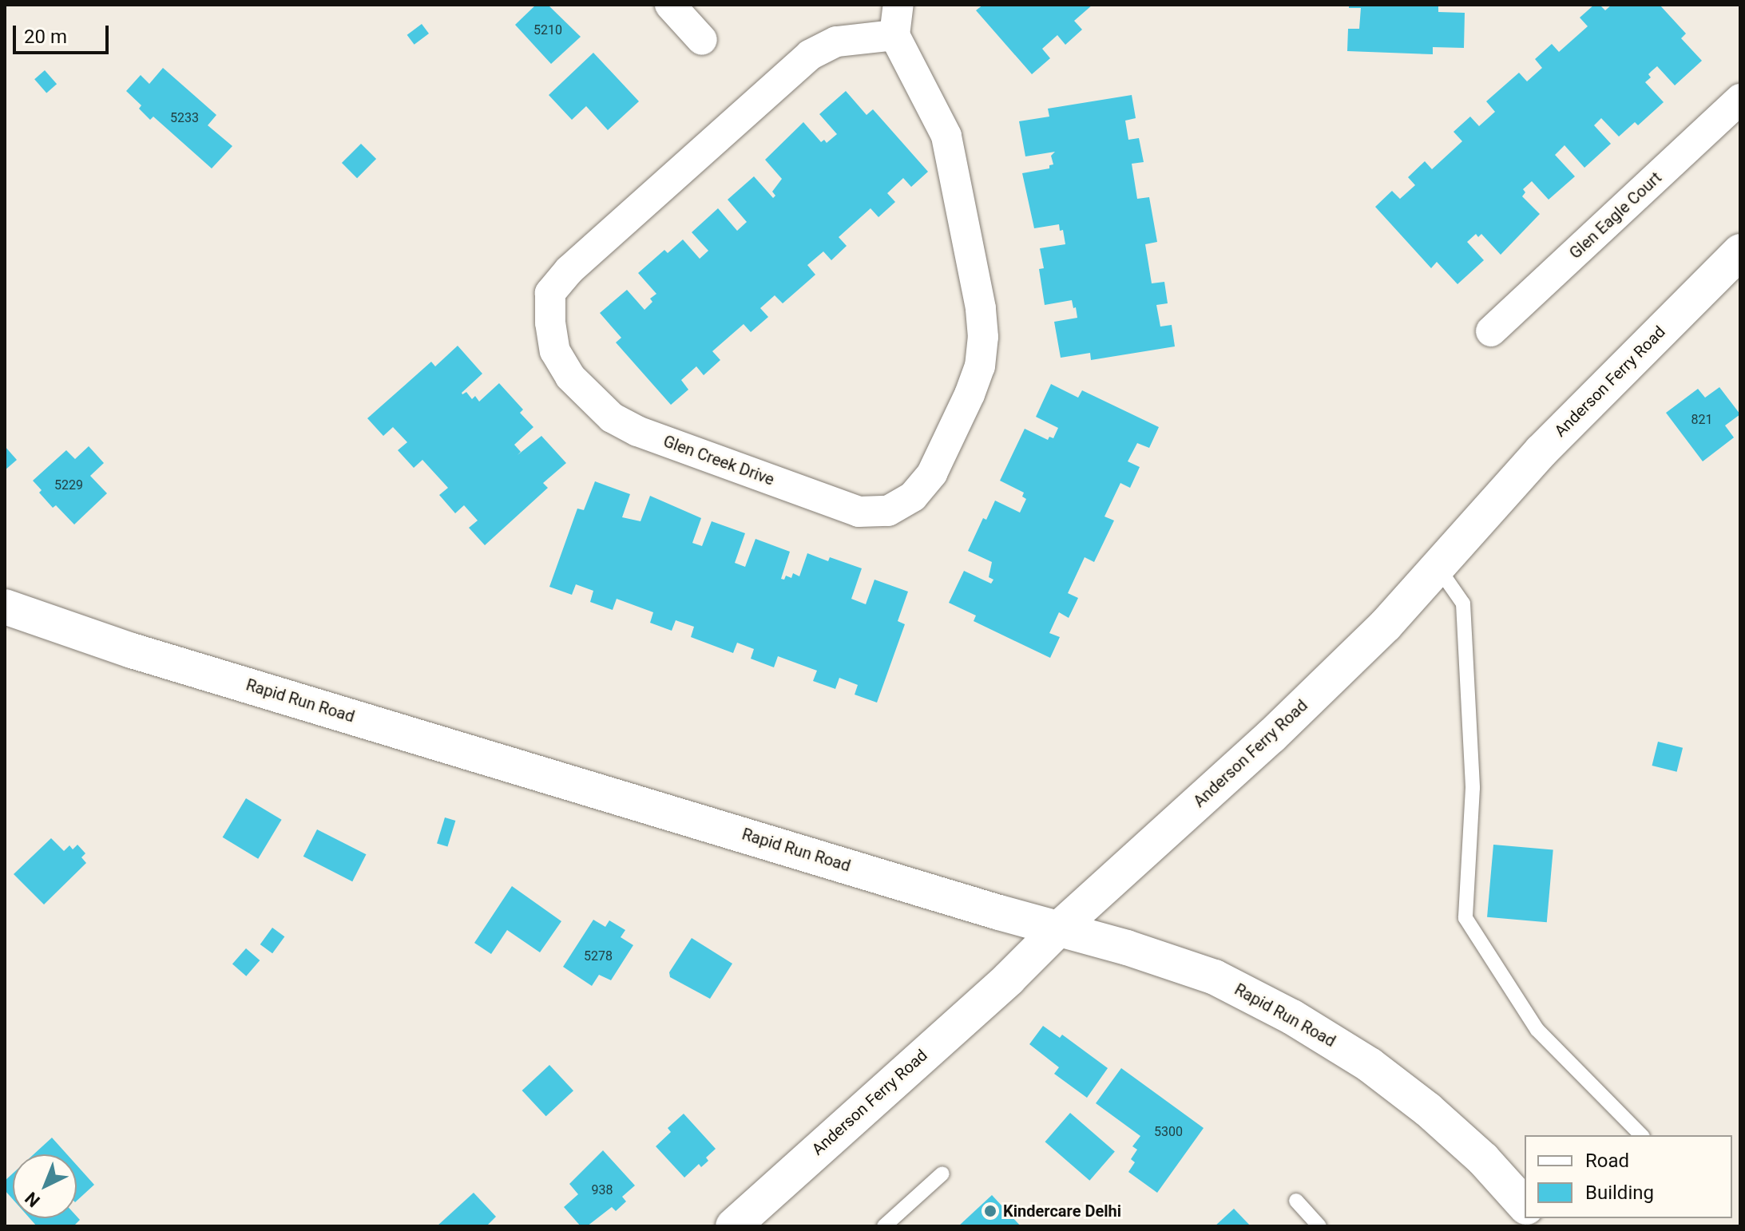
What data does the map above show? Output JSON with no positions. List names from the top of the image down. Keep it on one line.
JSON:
{"streets":{"street":["Glen Eagle Court","Anderson Ferry Road","Glen Creek Drive","Rapid Run Road"]},"crossings":[["Anderson Ferry Road","Rapid Run Road"]],"places":["Kindercare Delhi"],"house_numbers":["5210","5233","821","5229","5278","5300","938"],"legend":["Road","Building"],"scale_bar":"20 m","north":"bottom left"}
